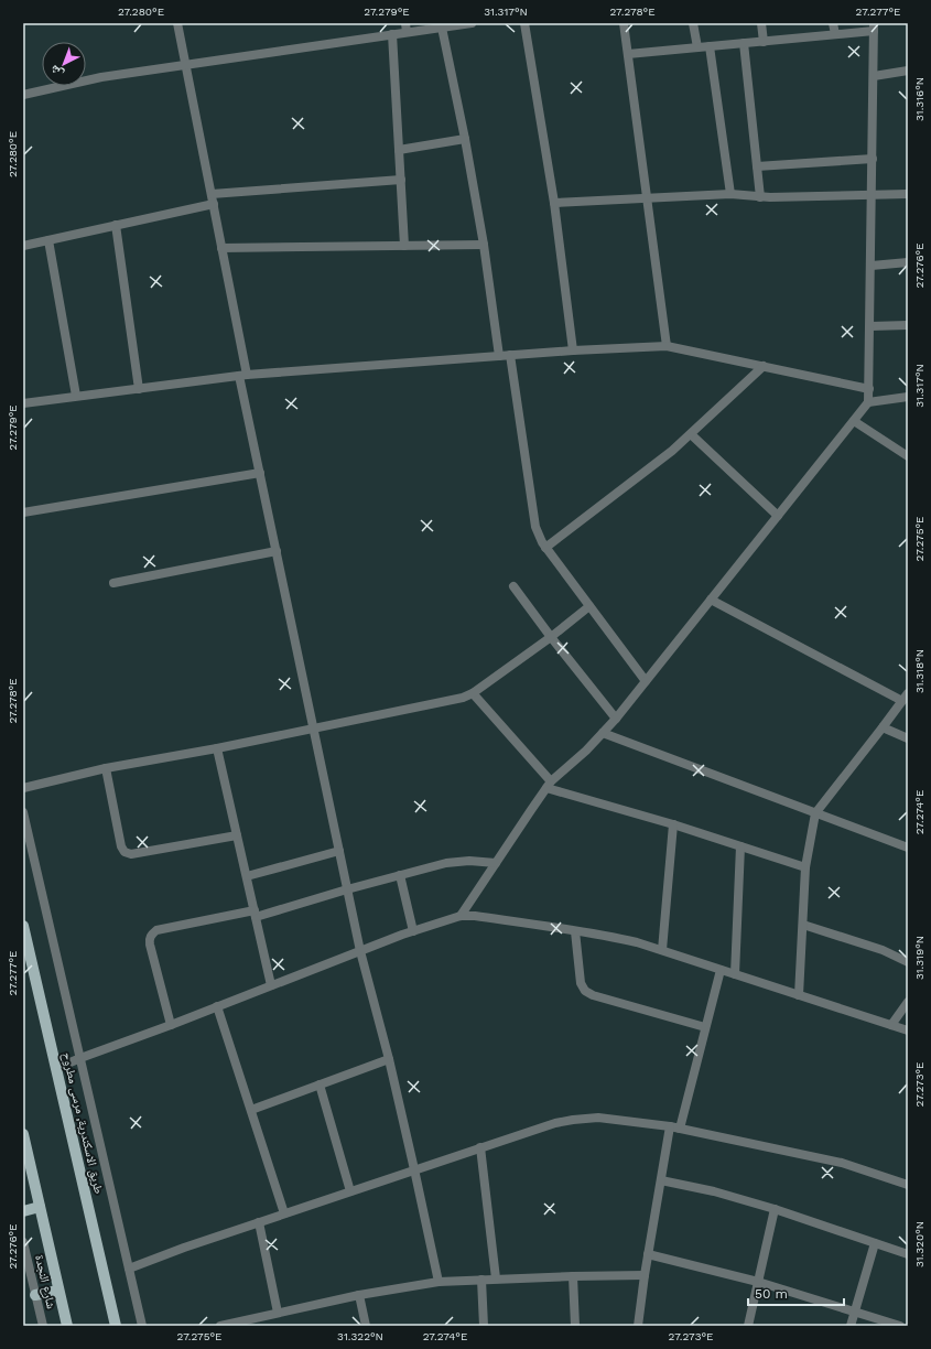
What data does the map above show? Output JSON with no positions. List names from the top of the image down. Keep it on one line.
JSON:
{"streets":{"main road":["طريق الاسكندرية, مرسى مطروح"],"street":["شارع النجدة"]},"scale_bar":"50 m","north":"bottom left","coordinates":["27.280°E","27.279°E","31.317°N","27.278°E","27.277°E","31.316°N","27.276°E","27.275°E","31.318°N","27.274°E","31.319°N","27.273°E","31.320°N","31.322°N"]}
